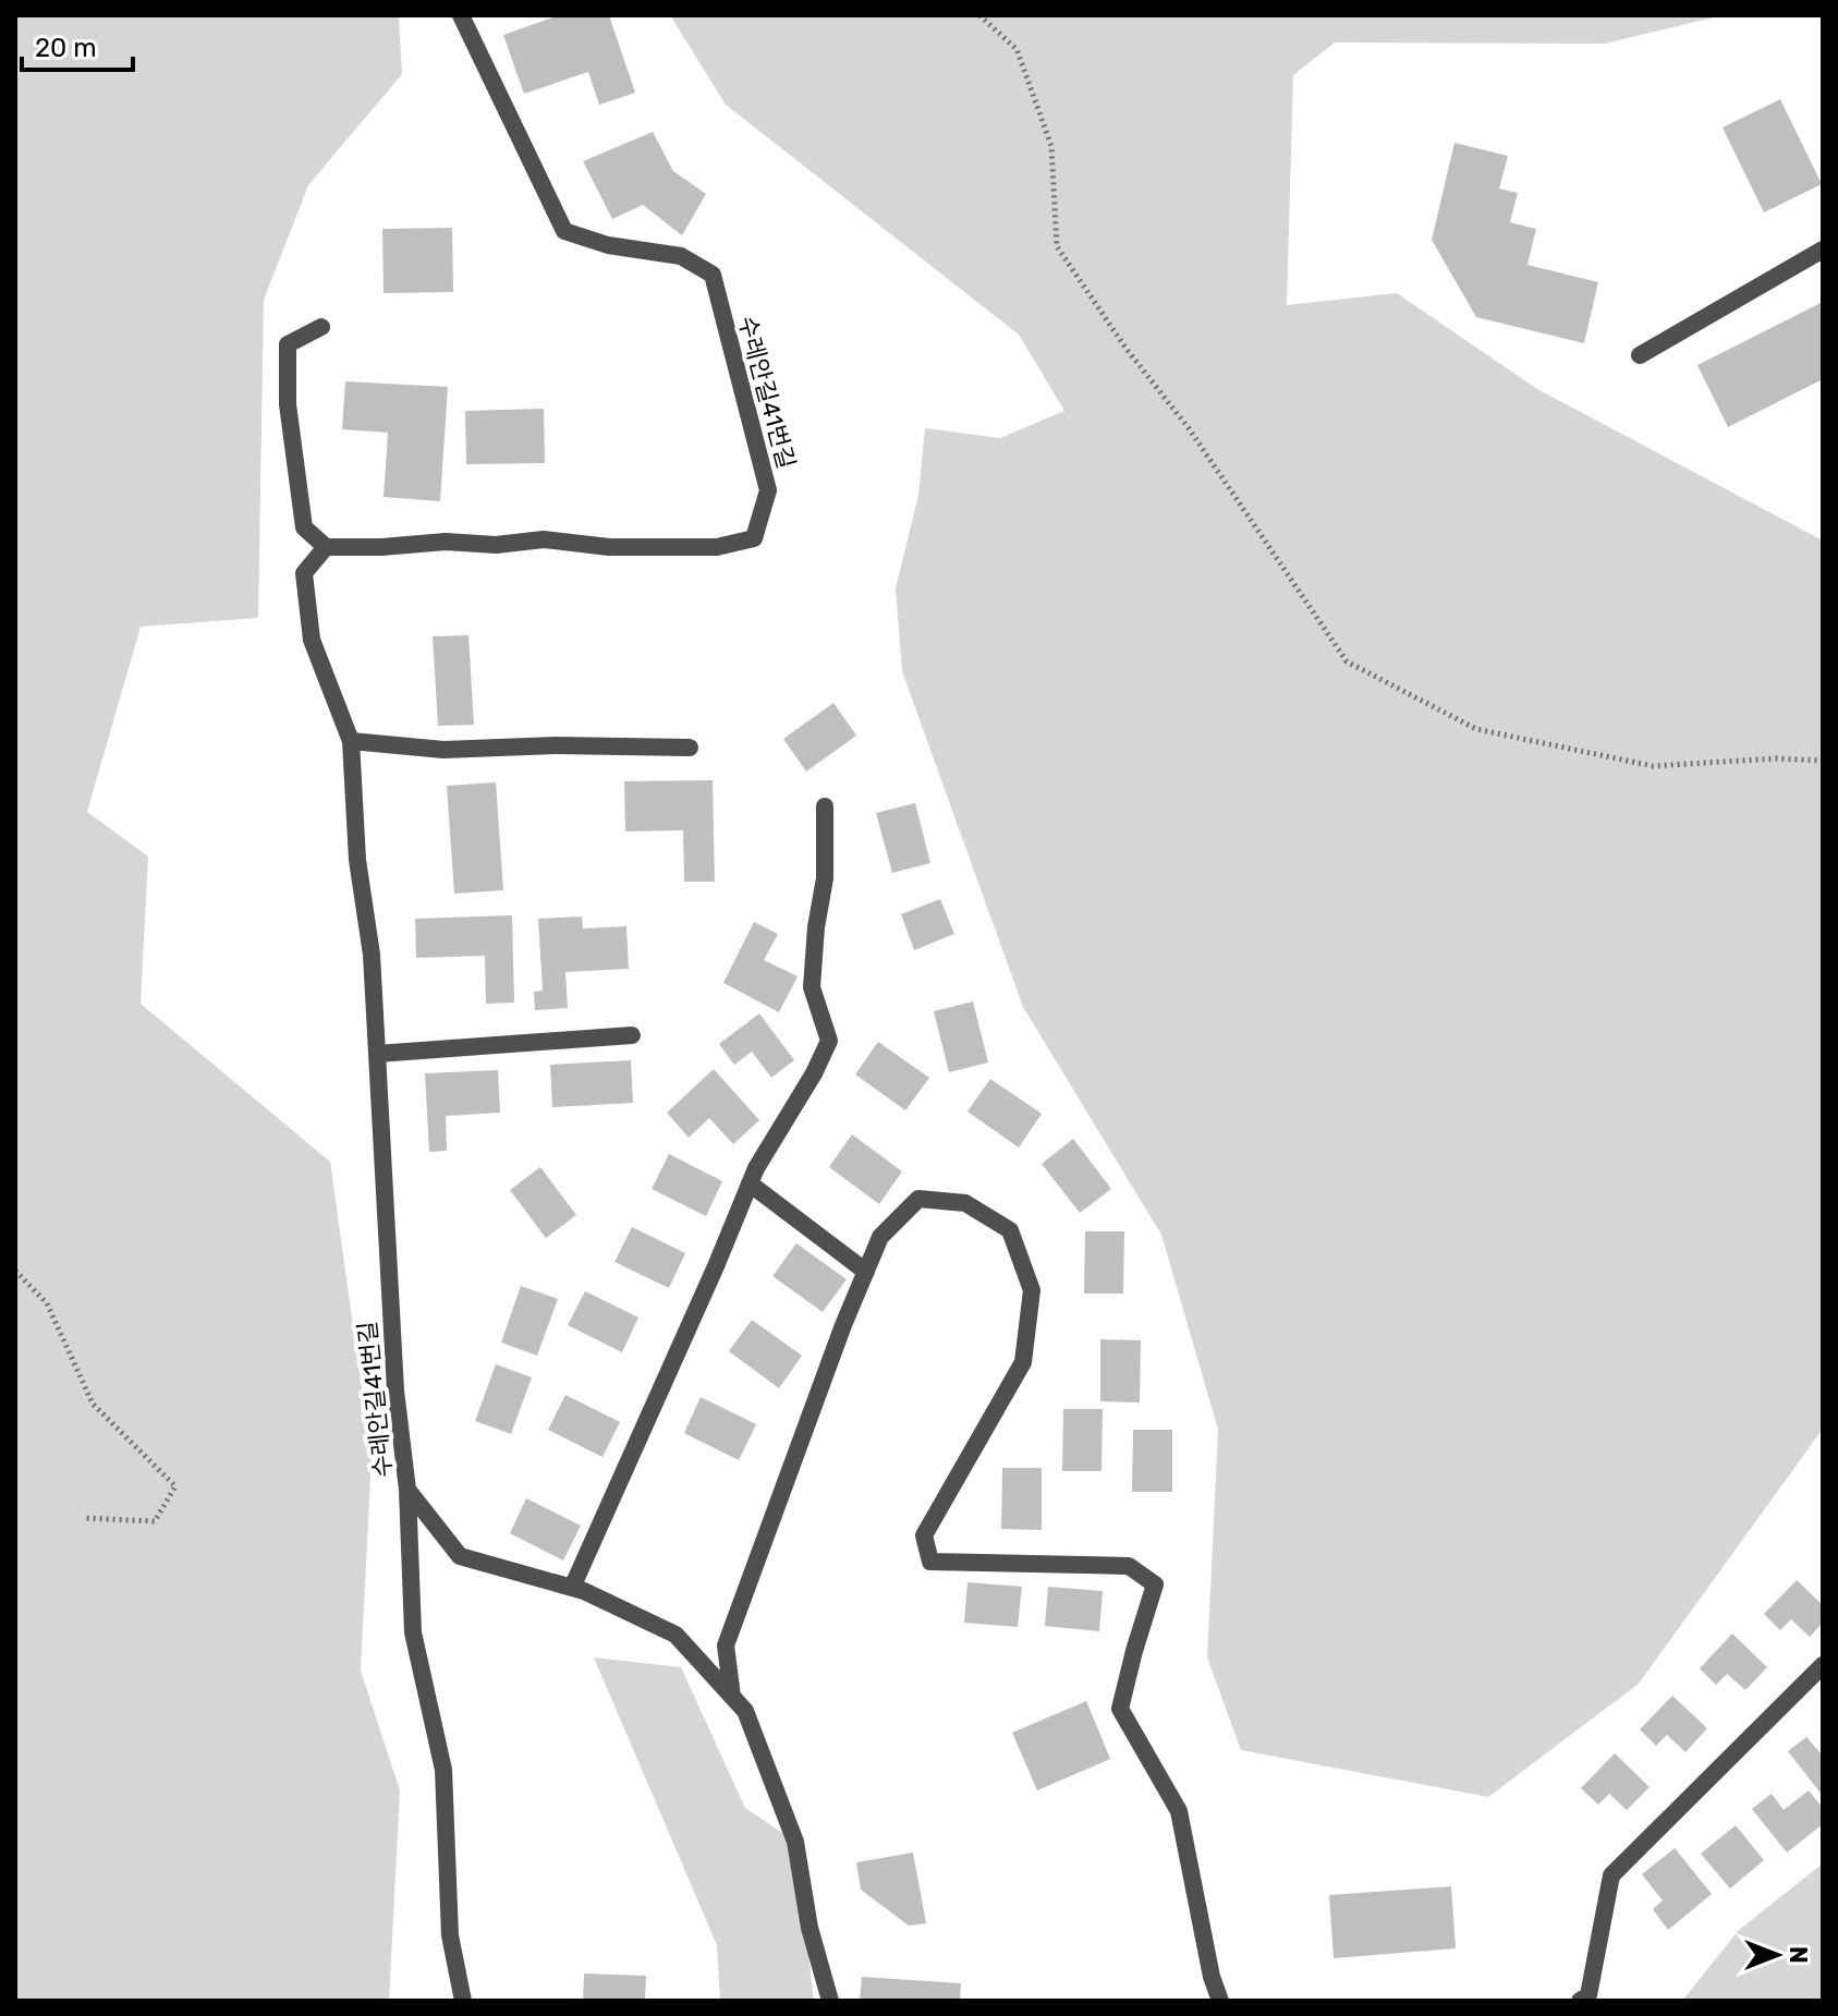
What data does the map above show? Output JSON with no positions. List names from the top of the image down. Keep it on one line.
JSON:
{"streets":{"lane":["수레안길41번길"]},"scale_bar":"20 m","north":"right"}
